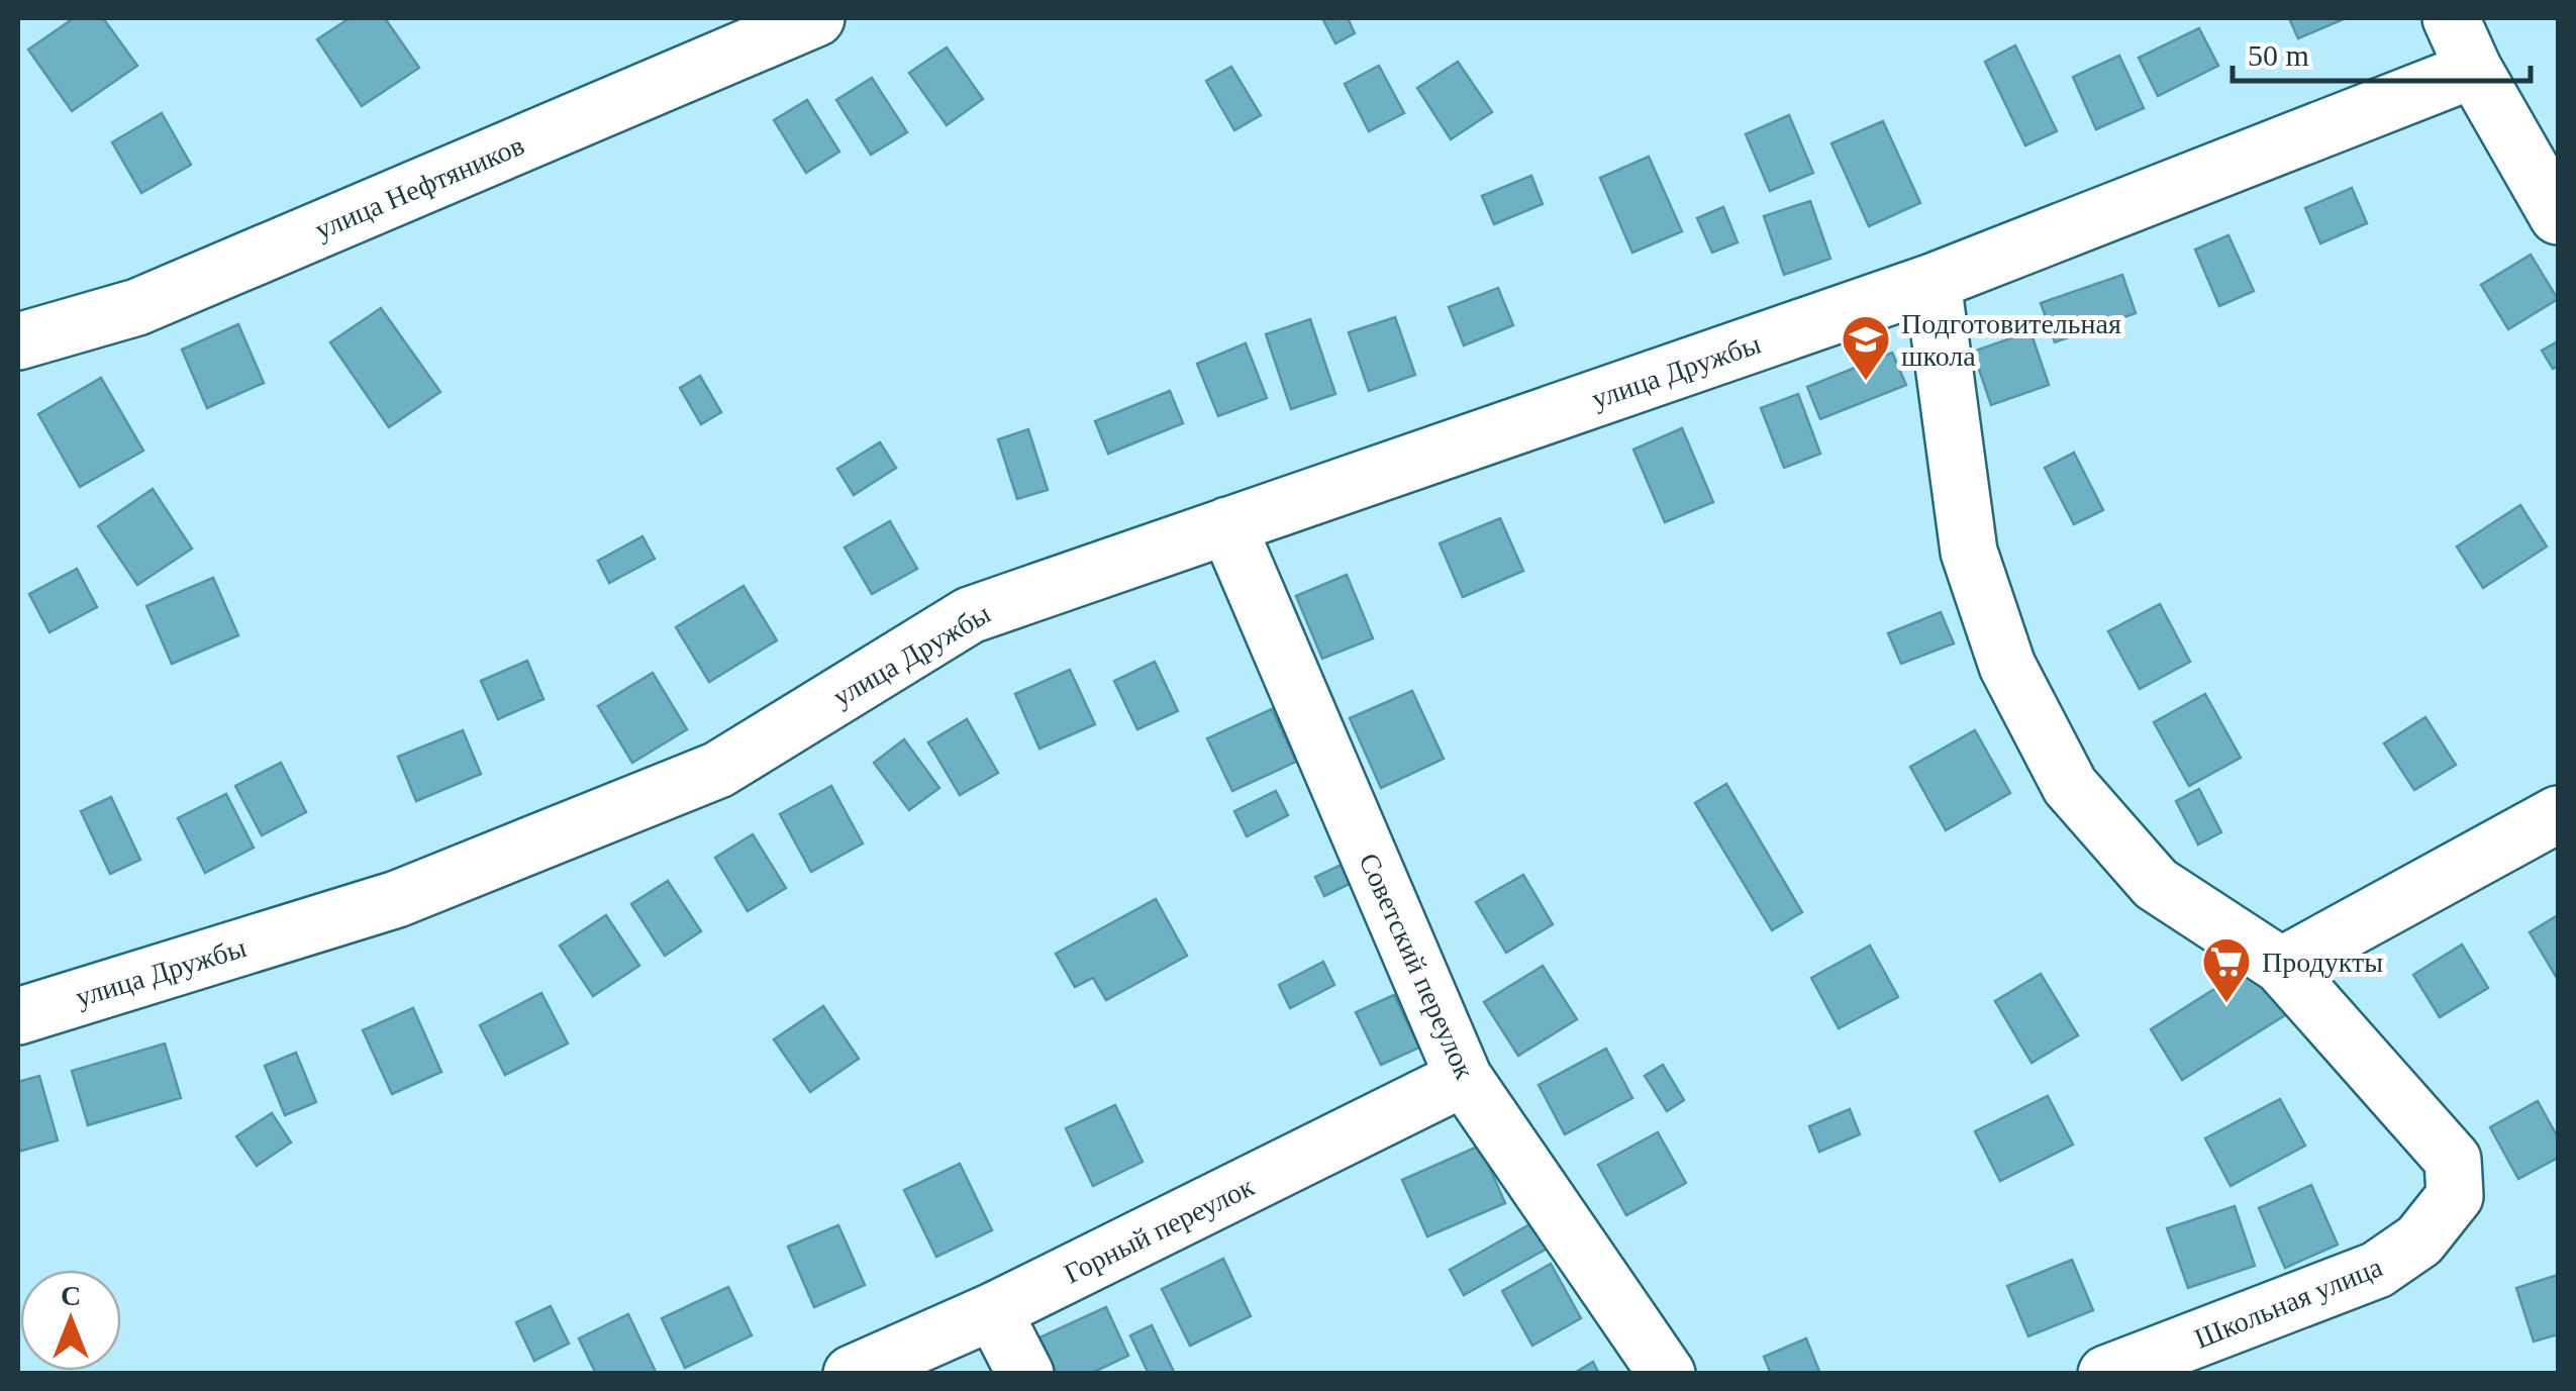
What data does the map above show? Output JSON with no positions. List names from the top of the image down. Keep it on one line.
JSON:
{"streets":{"street":["улица Нефтяников","улица Дружбы","Советский переулок","Горный переулок","Школьная улица"]},"crossings":[["улица Дружбы","Советский переулок"],["Советский переулок","Горный переулок"]],"places":{"school or university":["Подготовительная школа"],"supermarket":["Продукты"]},"scale_bar":"50 m","north":"top"}
